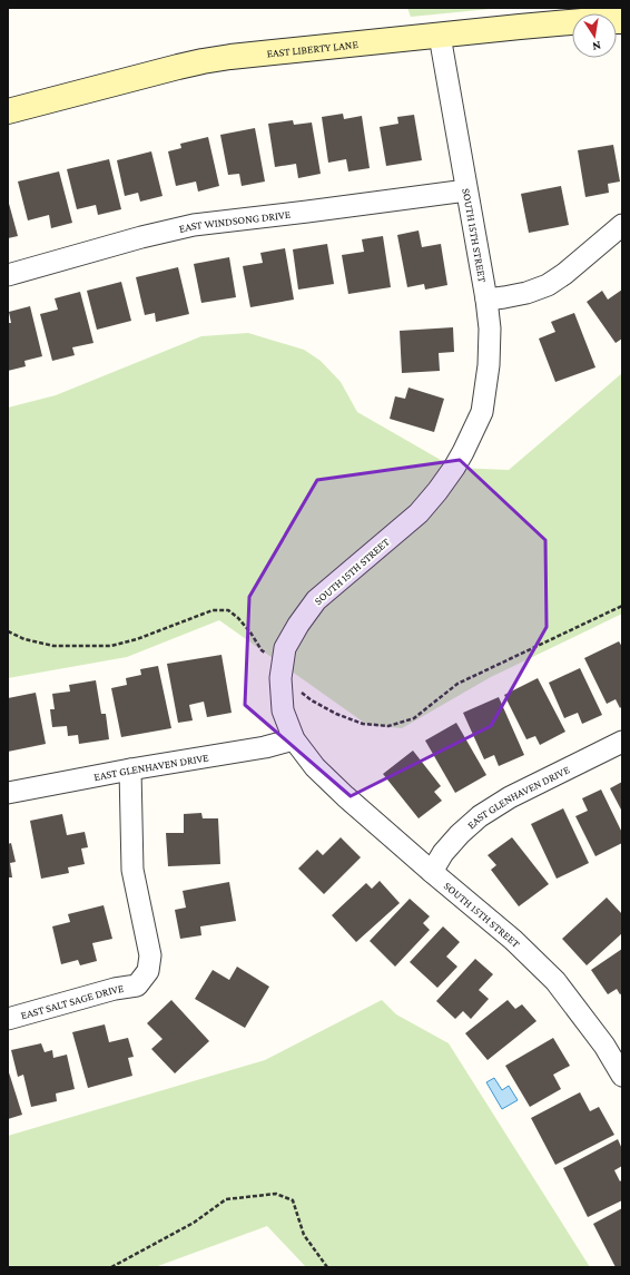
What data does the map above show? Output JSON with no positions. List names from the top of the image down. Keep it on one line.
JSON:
{"streets":{"street":["EAST LIBERTY LANE","EAST WINDSONG DRIVE","SOUTH 15TH STREET","EAST GLENHAVEN DRIVE","EAST SALT SAGE DRIVE"]},"crossings":[["EAST LIBERTY LANE","SOUTH 15TH STREET"],["EAST WINDSONG DRIVE","SOUTH 15TH STREET"],["SOUTH 15TH STREET","EAST GLENHAVEN DRIVE"],["EAST GLENHAVEN DRIVE","EAST SALT SAGE DRIVE"]],"north":"bottom"}
